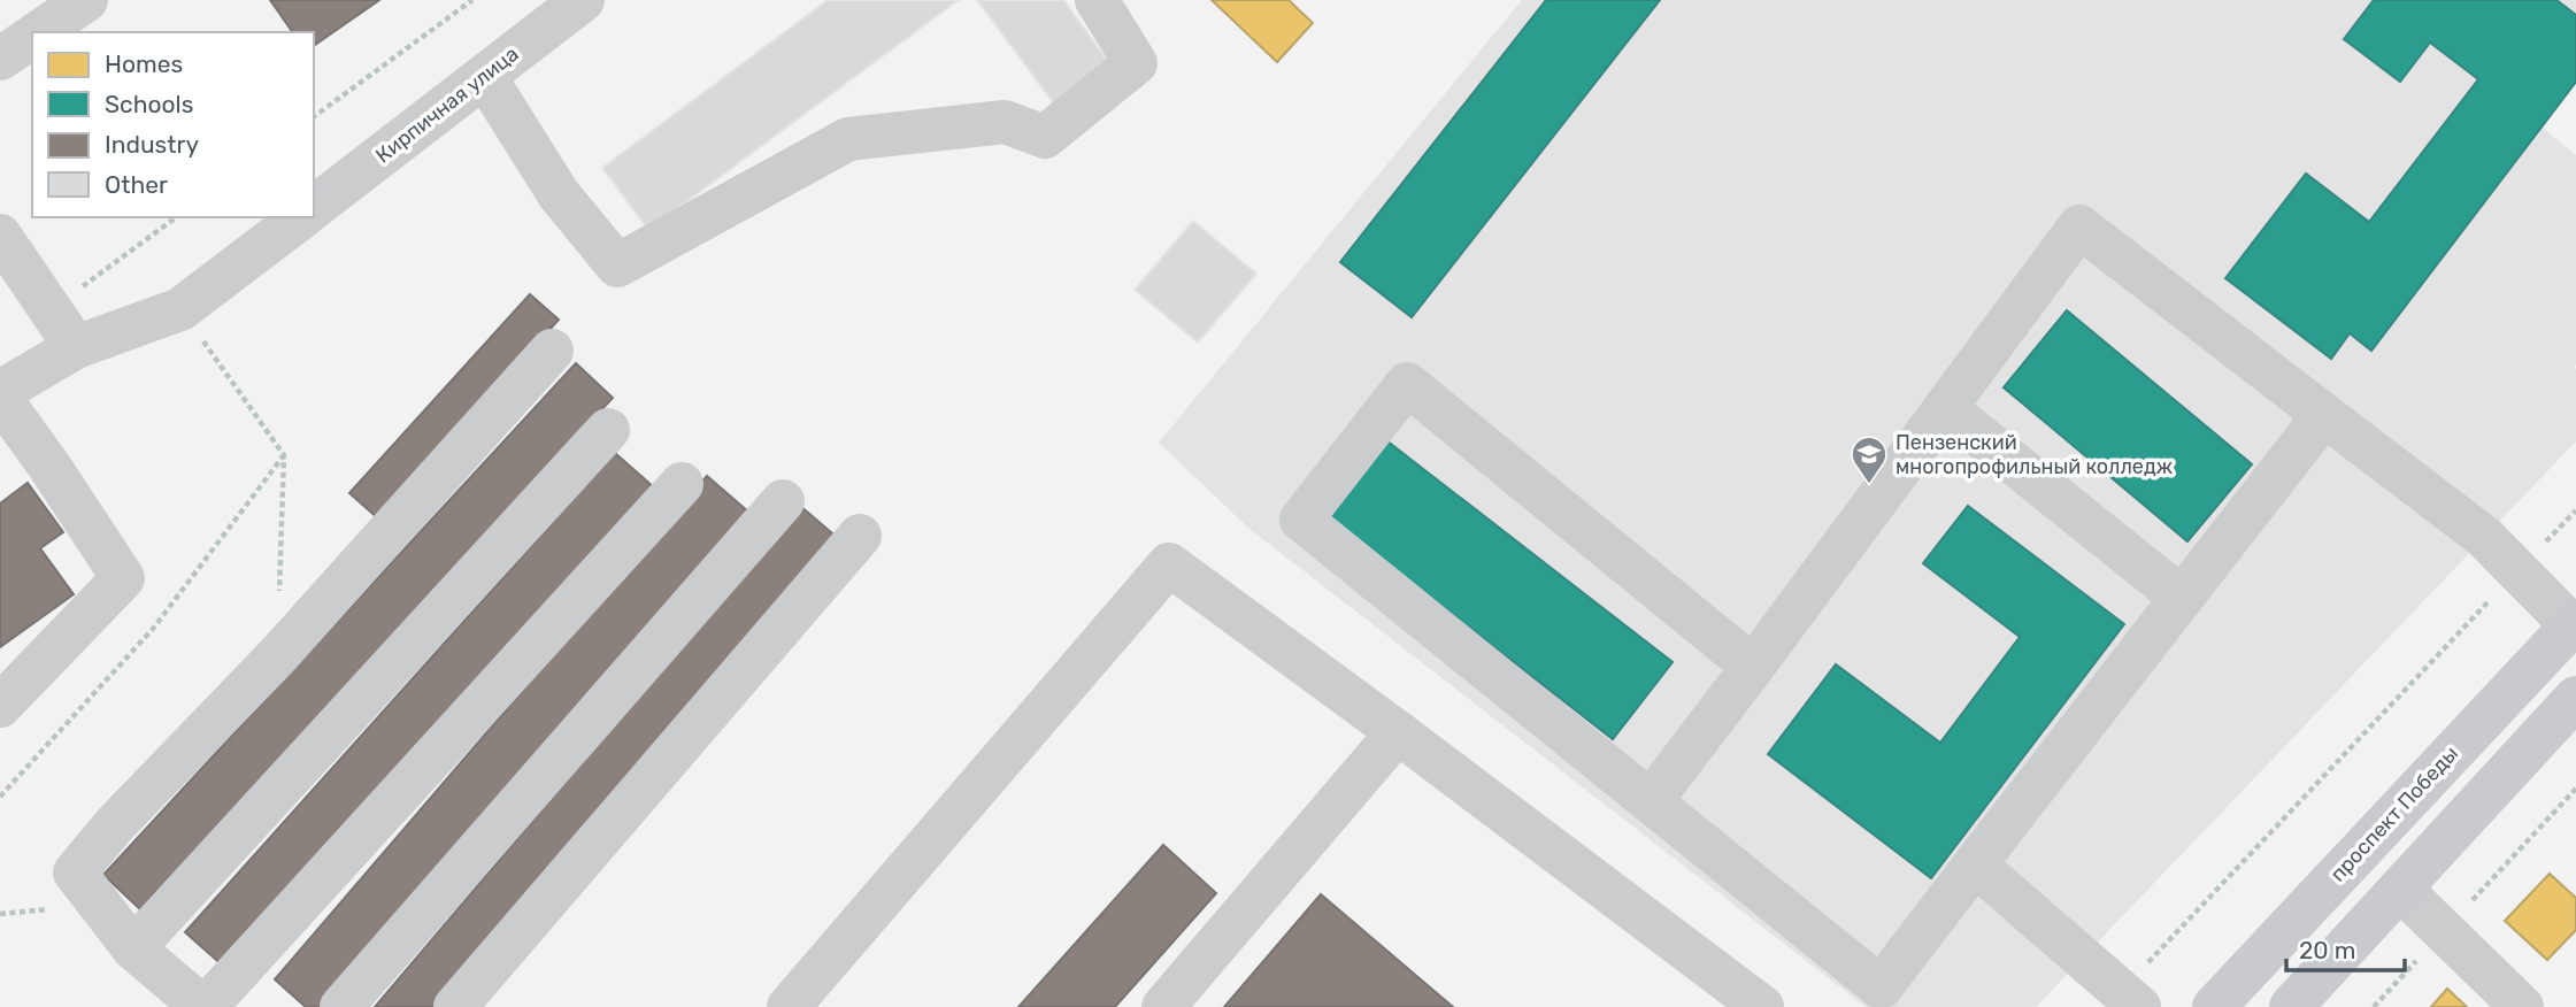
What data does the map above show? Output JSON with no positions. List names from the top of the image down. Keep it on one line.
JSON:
{"streets":{"main road":["проспект Победы"],"street":["Кирпичная улица"]},"places":{"school or university":["Пензенский многопрофильный колледж"]},"legend":["Homes","Schools","Industry","Other"],"scale_bar":"20 m"}
